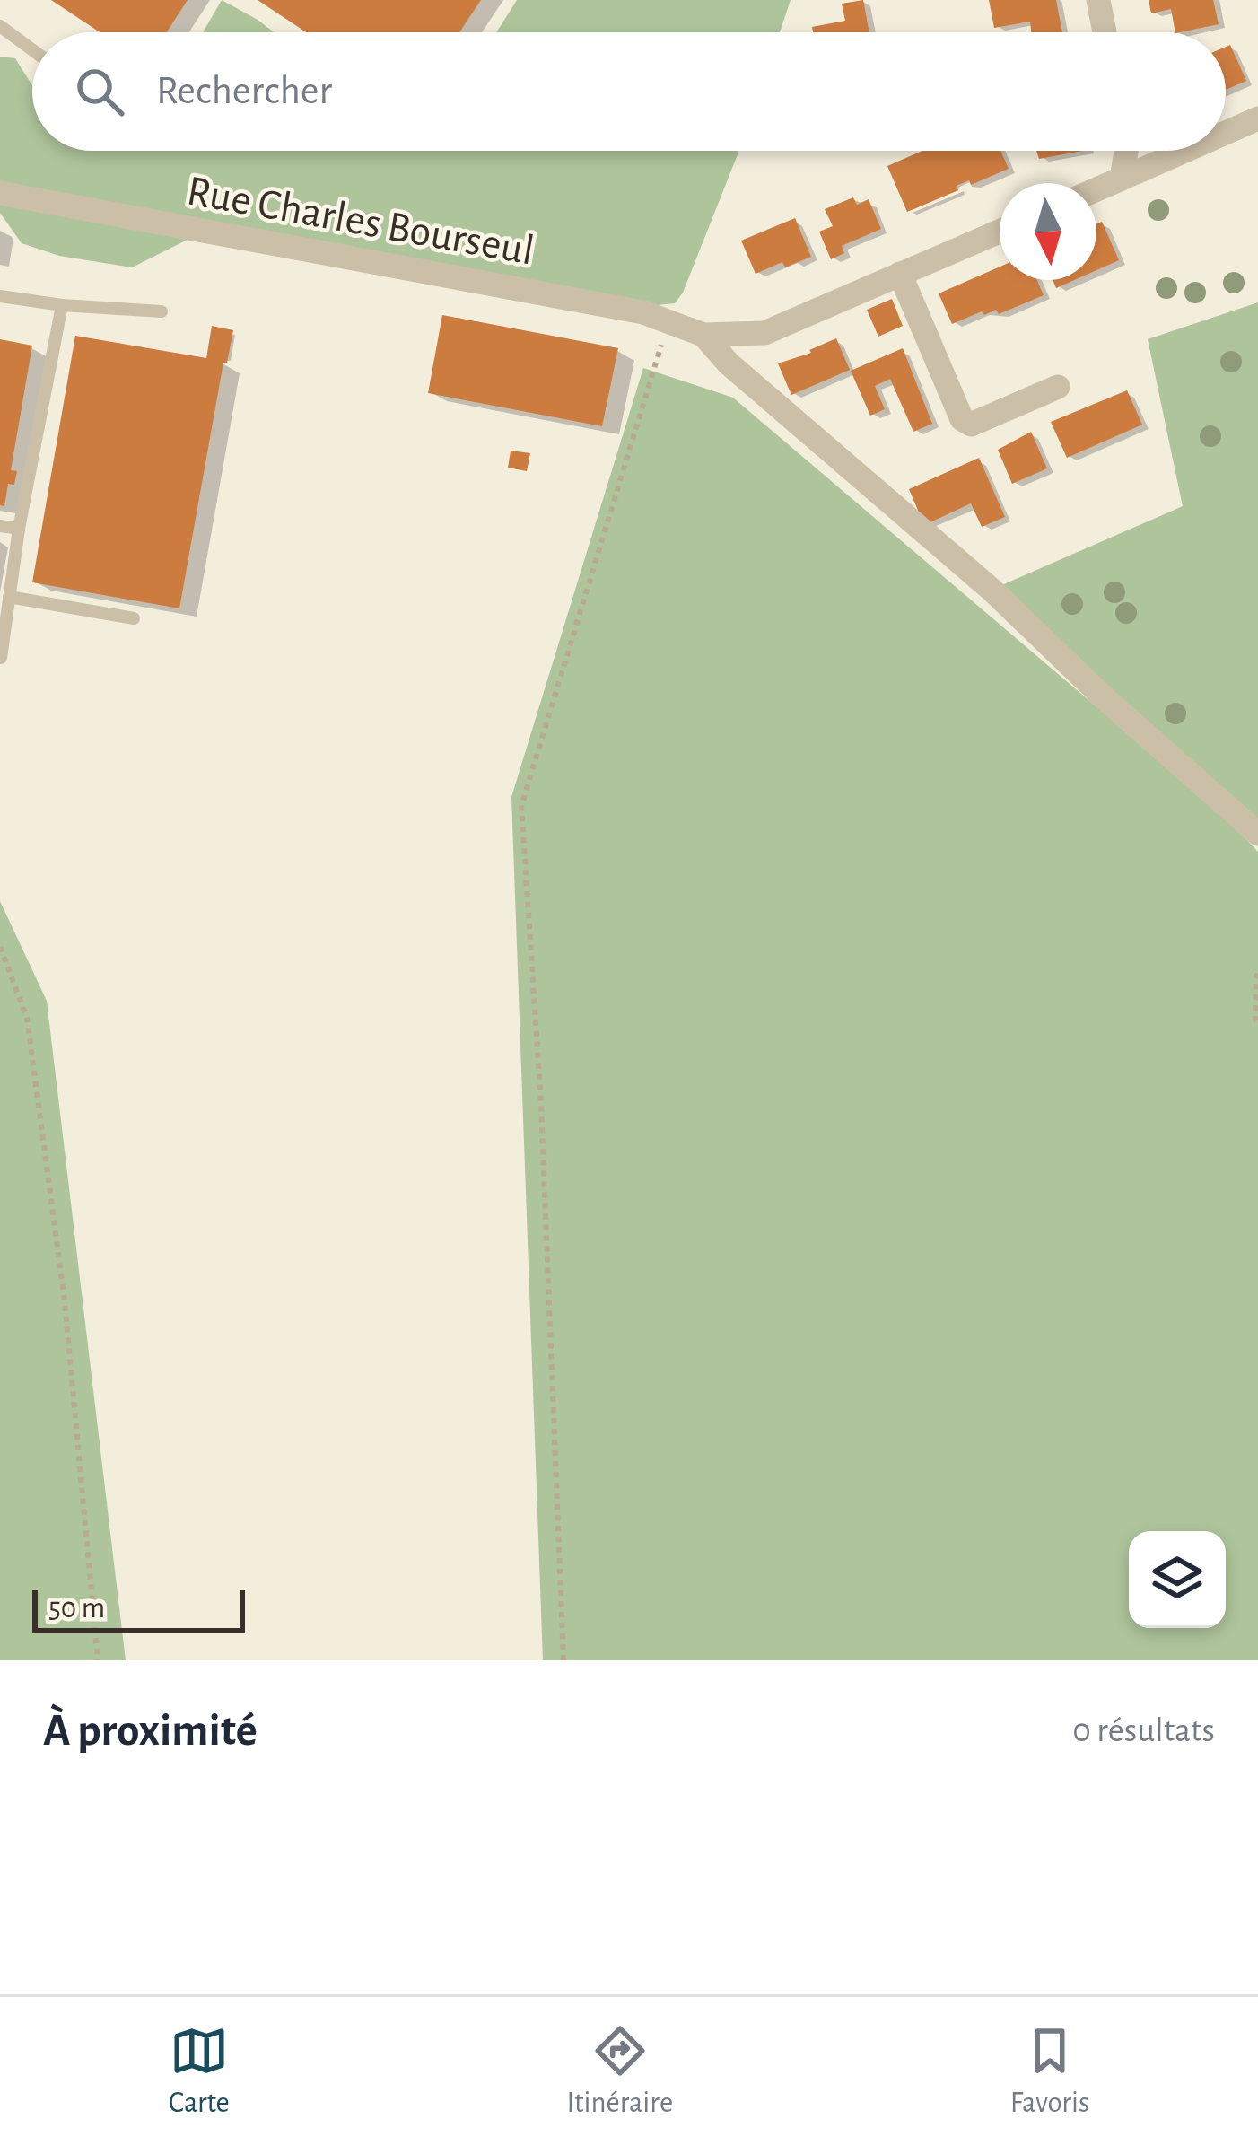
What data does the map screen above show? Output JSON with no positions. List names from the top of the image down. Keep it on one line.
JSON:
{"streets":{"street":["Rue Charles Bourseul"]},"scale_bar":"50 m","north":"bottom","page":{"search":"Rechercher","scale":"50 m","heading":["À proximité","0 résultats"],"nav":["Carte","Itinéraire","Favoris"]}}
